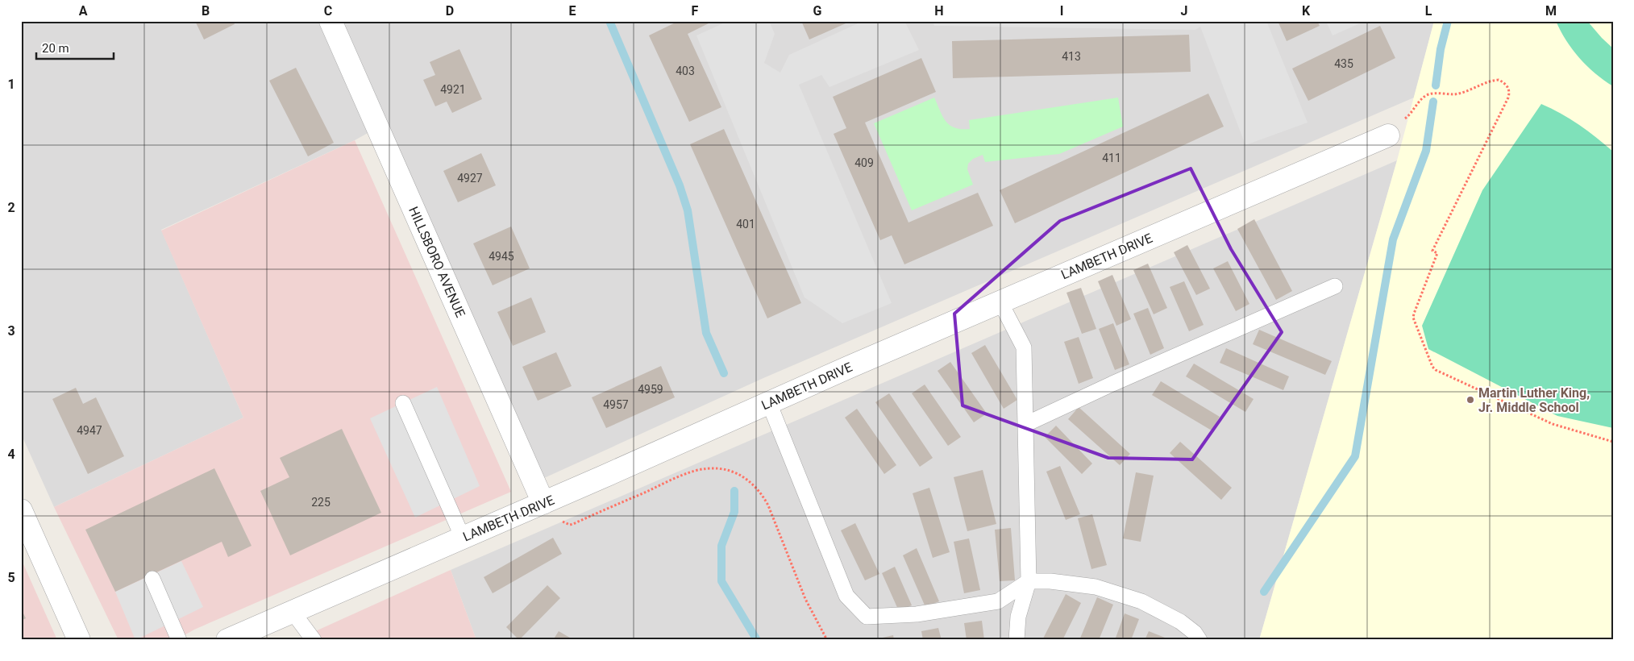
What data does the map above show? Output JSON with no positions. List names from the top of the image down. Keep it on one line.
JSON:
{"streets":{"street":["LAMBETH DRIVE","HILLSBORO AVENUE"]},"crossings":[["LAMBETH DRIVE","HILLSBORO AVENUE"]],"places":["Martin Luther King, Jr. Middle School"],"house_numbers":["413","435","403","4921","411","409","4927","401","4945","4959","4957","4947","225"],"scale_bar":"20 m","grid":{"columns":["A","B","C","D","E","F","G","H","I","J","K","L","M"],"rows":["1","2","3","4","5"]}}
